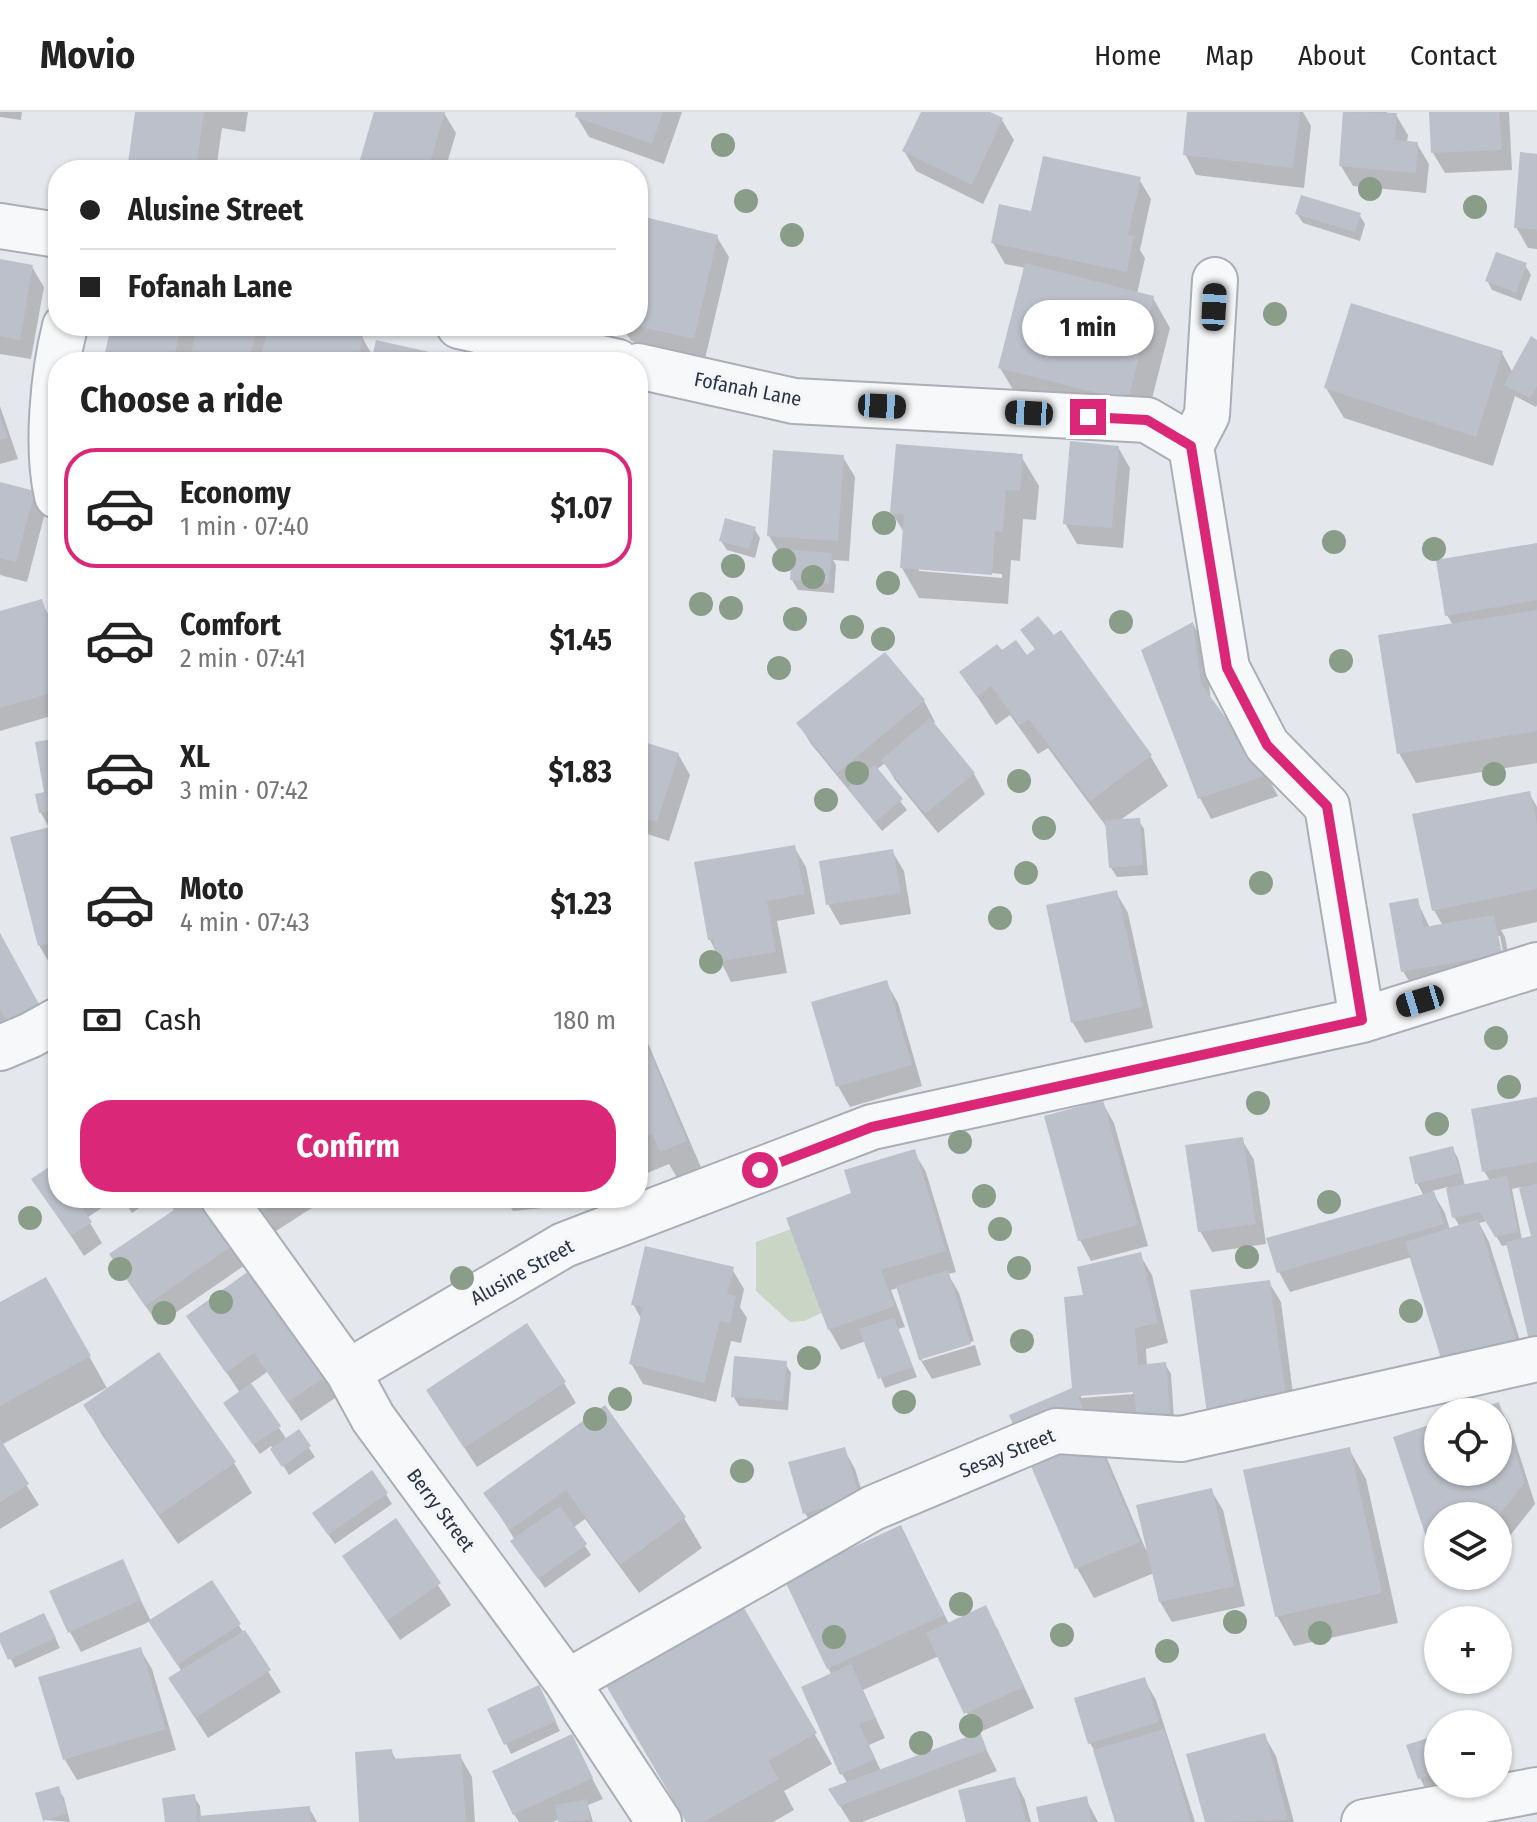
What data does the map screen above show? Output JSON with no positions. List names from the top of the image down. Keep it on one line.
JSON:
{"streets":{"street":["Fofanah Lane","Alusine Street","Sesay Street","Berry Street"]},"crossings":[["Alusine Street","Berry Street"],["Sesay Street","Berry Street"]],"page":{"header":"Movio","nav":["Home","Map","About","Contact"],"banner":["Alusine Street","Fofanah Lane"],"bubble":"1 min","heading":"Choose a ride","list":[{"name":"Economy","note":"1 min · 07:40","value":"$1.07"},{"name":"Comfort","note":"2 min · 07:41","value":"$1.45"},{"name":"XL","note":"3 min · 07:42","value":"$1.83"},{"name":"Moto","note":"4 min · 07:43","value":"$1.23"}],"pay":["Cash","180 m"],"buttons":"Confirm","map_buttons":["+","−"]}}
